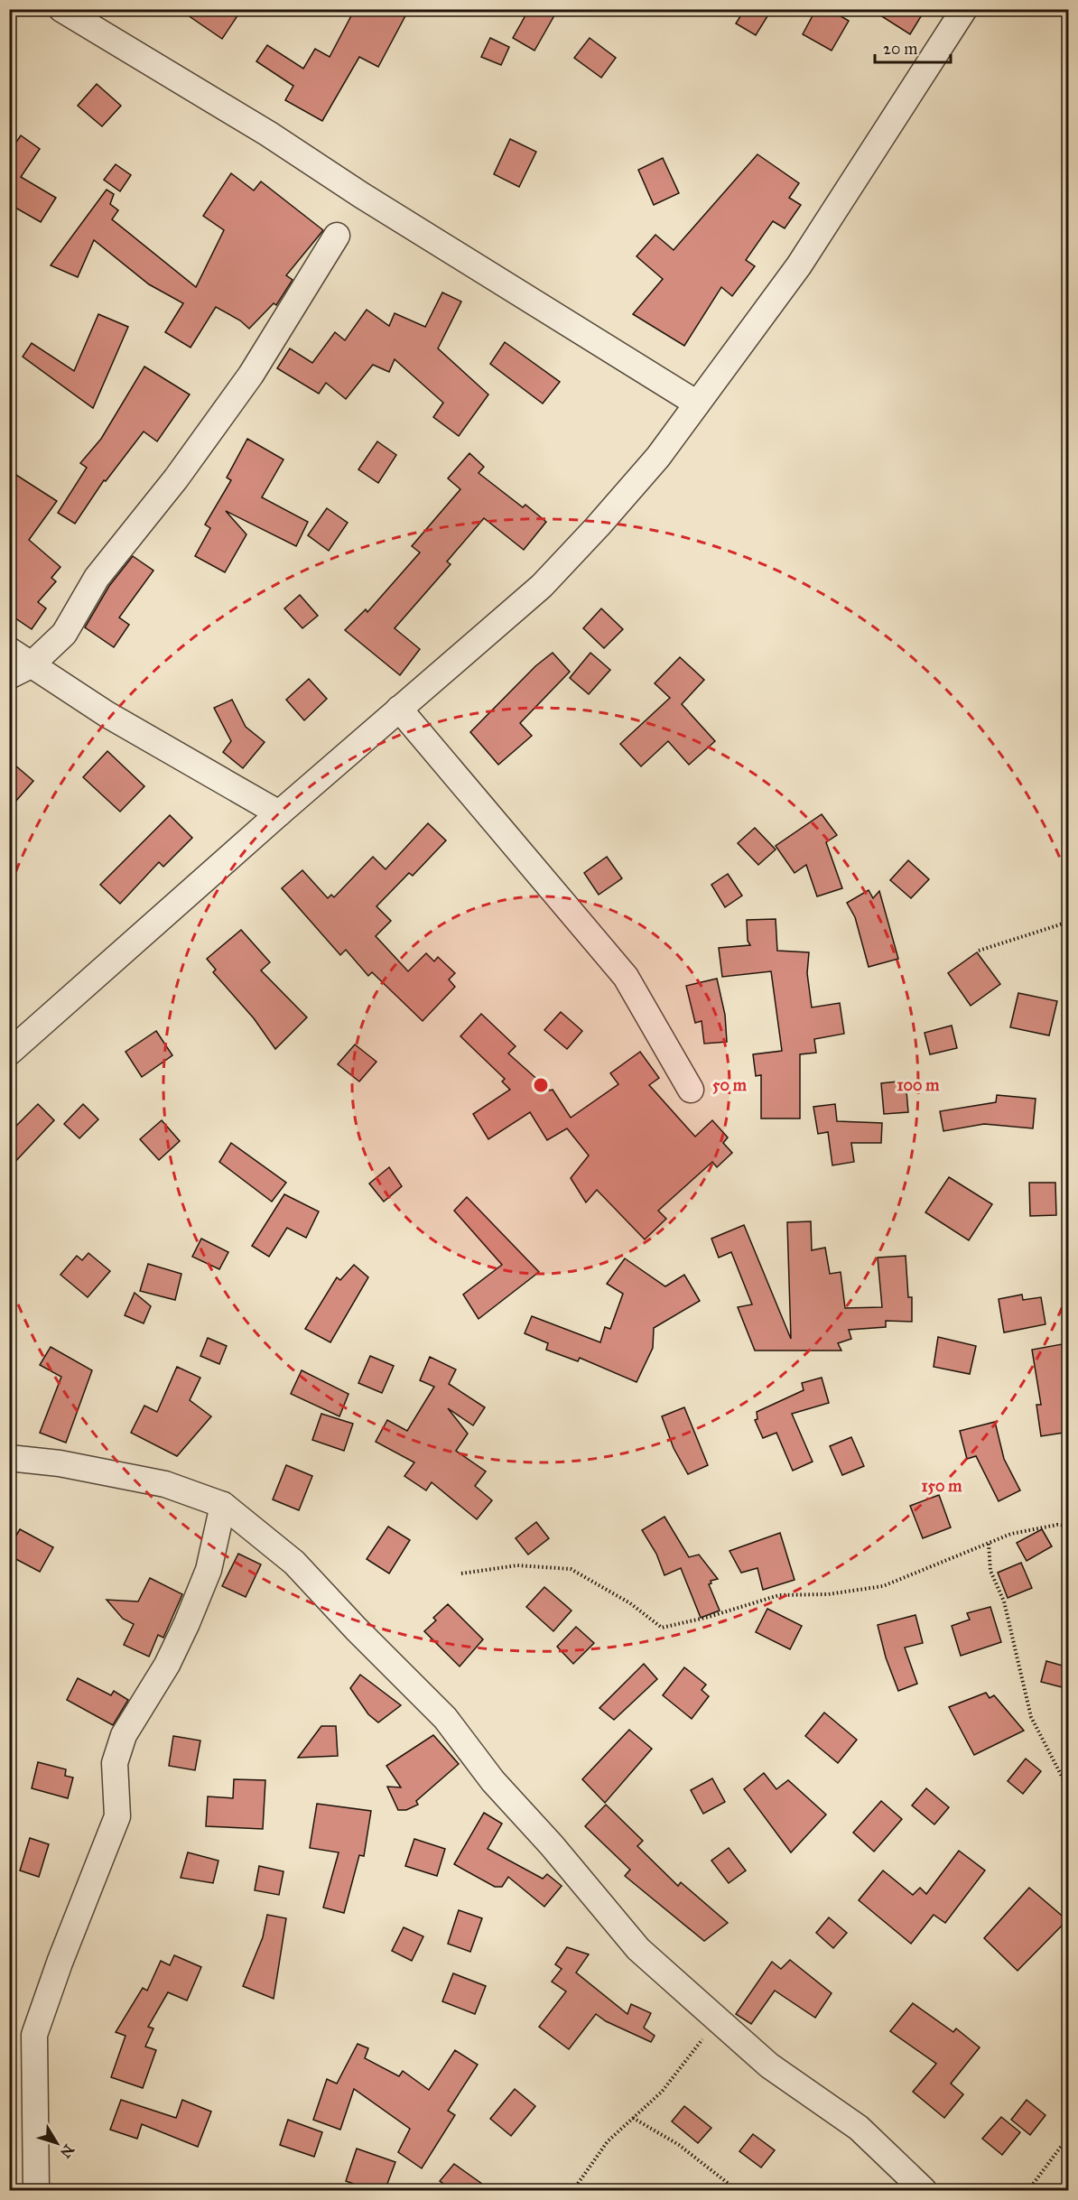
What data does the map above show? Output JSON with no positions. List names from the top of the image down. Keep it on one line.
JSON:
{"scale_bar":"20 m","north":"bottom right","rings":["50 m","100 m","150 m"]}
